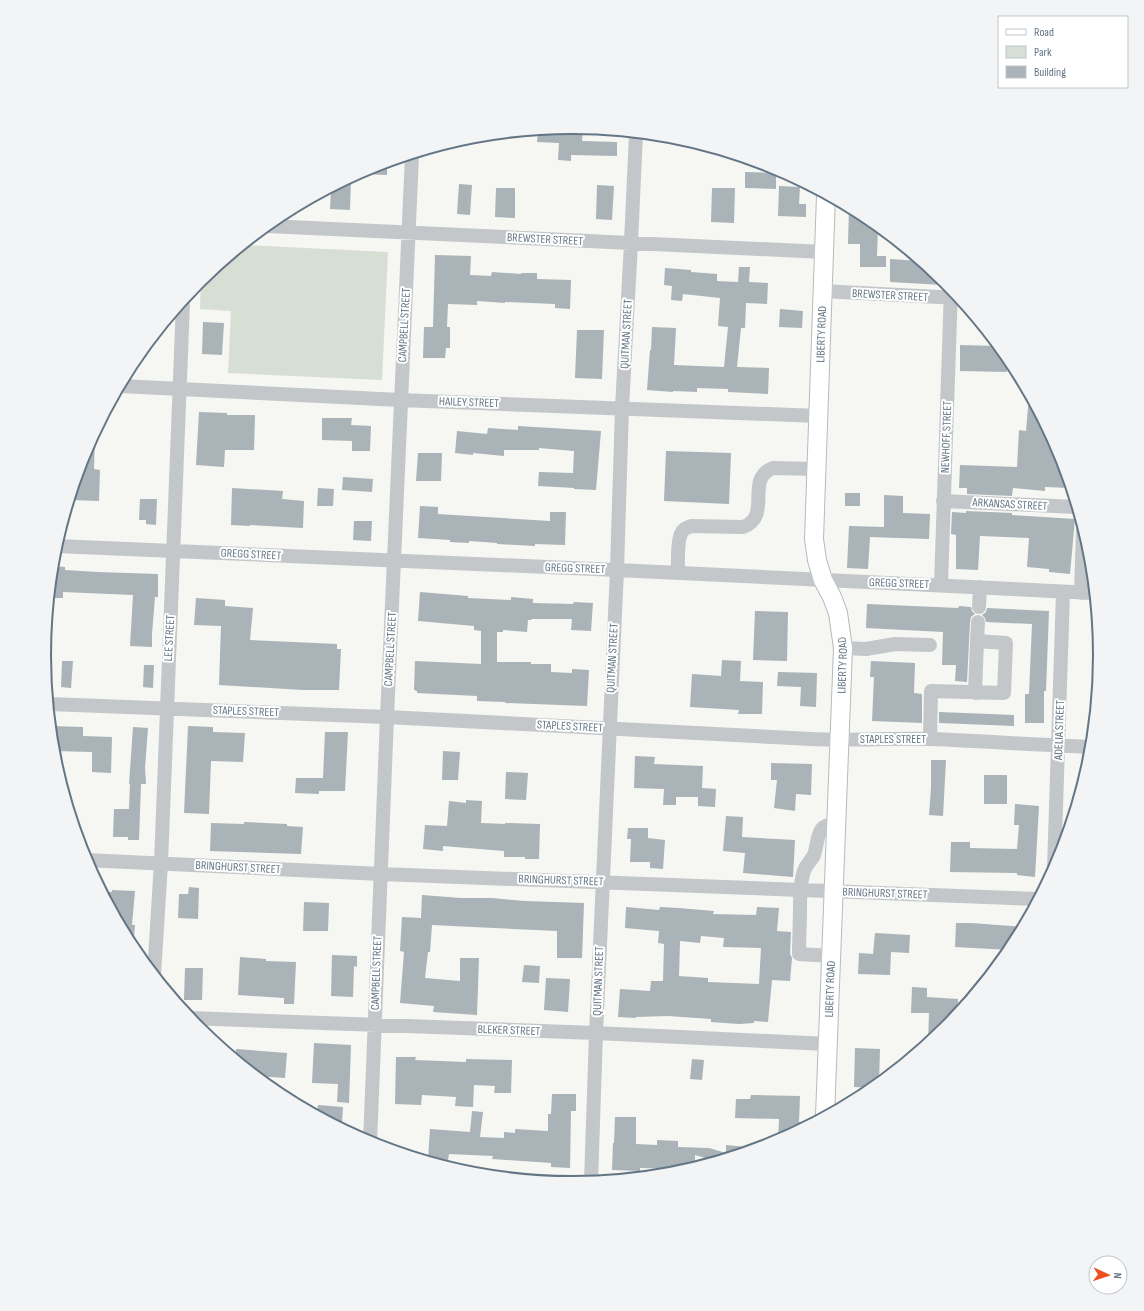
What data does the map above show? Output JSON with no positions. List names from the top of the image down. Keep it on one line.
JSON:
{"streets":{"main road":["LIBERTY ROAD"],"street":["BREWSTER STREET","CAMPBELL STREET","QUITMAN STREET","HAILEY STREET","NEWHOFF STREET","ARKANSAS STREET","GREGG STREET","LEE STREET","STAPLES STREET","ADELIA STREET","BRINGHURST STREET","BLEKER STREET"]},"crossings":[["BREWSTER STREET","CAMPBELL STREET"],["BREWSTER STREET","QUITMAN STREET"],["BREWSTER STREET","LIBERTY ROAD"],["CAMPBELL STREET","HAILEY STREET"],["CAMPBELL STREET","GREGG STREET"],["CAMPBELL STREET","STAPLES STREET"],["CAMPBELL STREET","BRINGHURST STREET"],["CAMPBELL STREET","BLEKER STREET"],["QUITMAN STREET","HAILEY STREET"],["QUITMAN STREET","GREGG STREET"],["QUITMAN STREET","STAPLES STREET"],["QUITMAN STREET","BRINGHURST STREET"],["QUITMAN STREET","BLEKER STREET"],["LIBERTY ROAD","HAILEY STREET"],["LIBERTY ROAD","GREGG STREET"],["LIBERTY ROAD","STAPLES STREET"],["LIBERTY ROAD","BRINGHURST STREET"],["LIBERTY ROAD","BLEKER STREET"],["HAILEY STREET","LEE STREET"],["NEWHOFF STREET","ARKANSAS STREET"],["NEWHOFF STREET","GREGG STREET"],["GREGG STREET","LEE STREET"],["GREGG STREET","ADELIA STREET"],["LEE STREET","STAPLES STREET"],["LEE STREET","BRINGHURST STREET"],["STAPLES STREET","ADELIA STREET"]],"legend":["Road","Park","Building"],"north":"right"}
